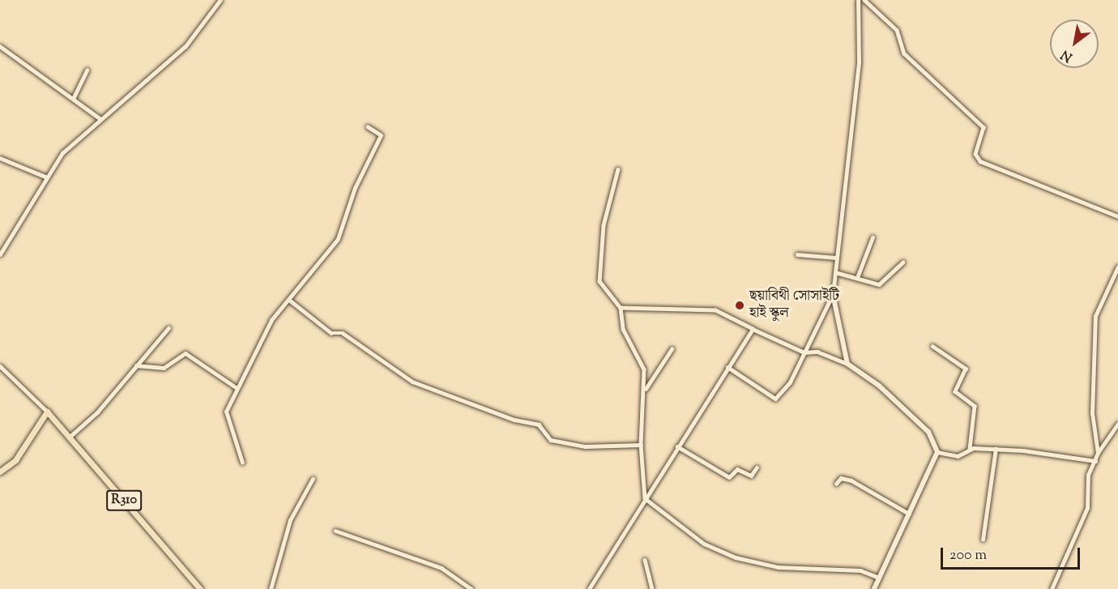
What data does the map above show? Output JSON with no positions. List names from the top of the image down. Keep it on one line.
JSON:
{"streets":{"main road":["R310"]},"places":["ছয়াবিথী সোসাইটি হাই স্কুল"],"scale_bar":"200 m","north":"bottom left"}
